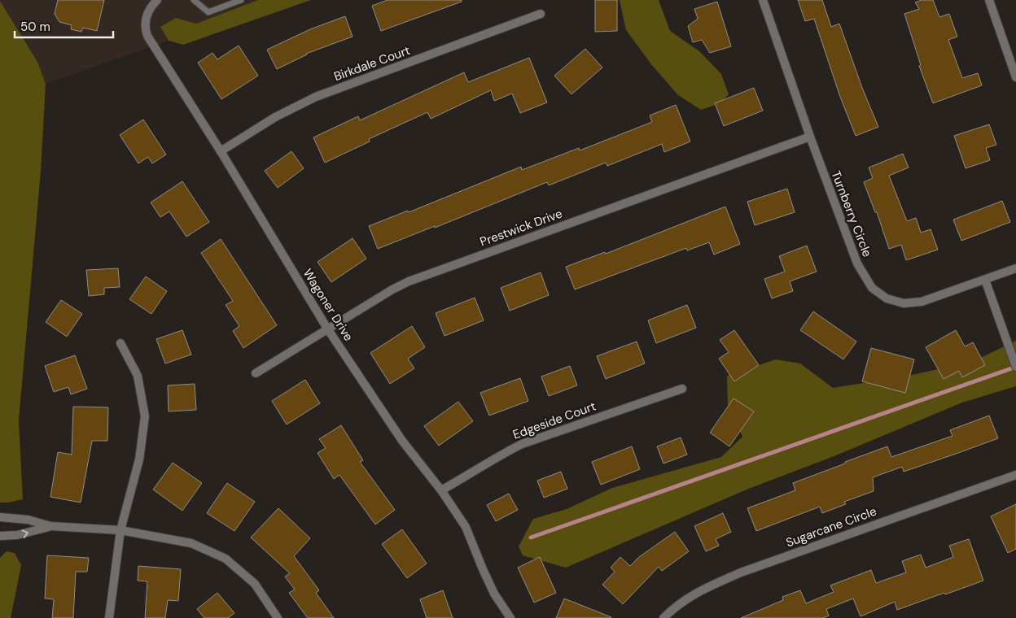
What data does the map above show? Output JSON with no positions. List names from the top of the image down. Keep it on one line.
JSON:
{"streets":{"street":["Birkdale Court","Turnberry Circle","Prestwick Drive","Wagoner Drive","Edgeside Court","Sugarcane Circle"]},"crossings":[["Birkdale Court","Wagoner Drive"],["Turnberry Circle","Prestwick Drive"],["Prestwick Drive","Wagoner Drive"],["Wagoner Drive","Edgeside Court"]],"scale_bar":"50 m"}
